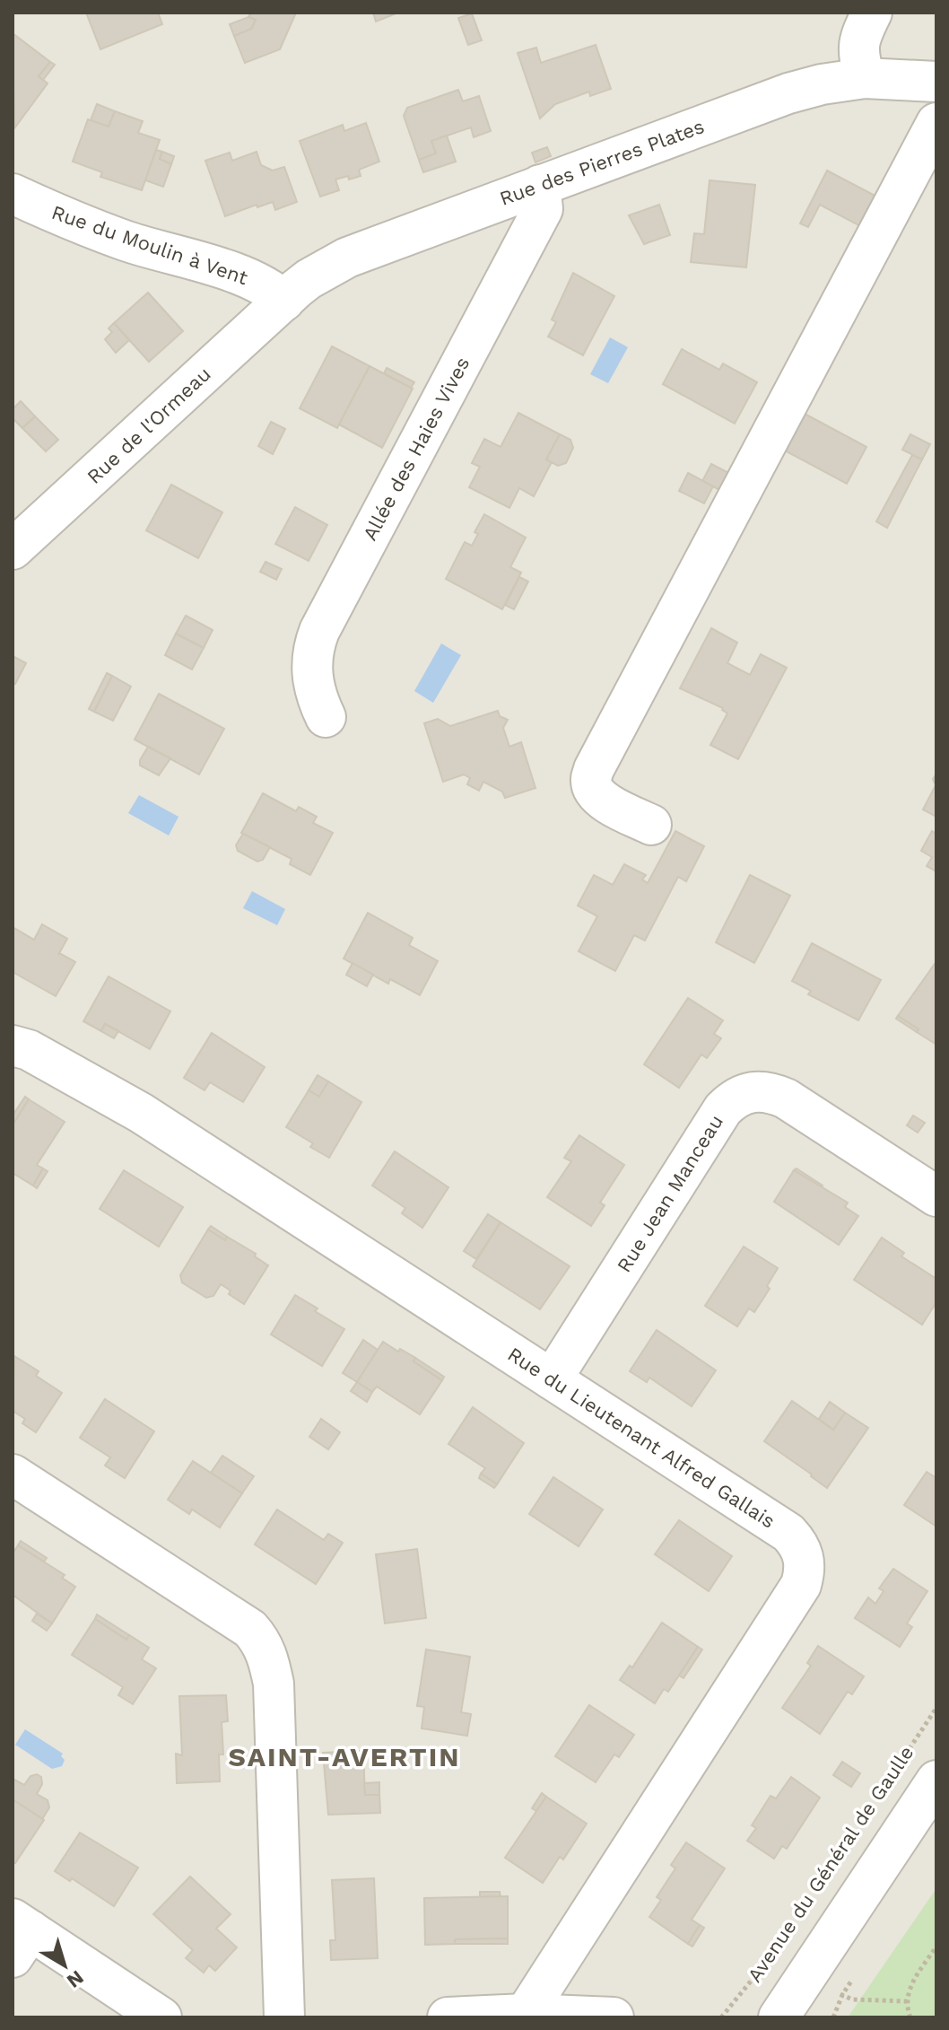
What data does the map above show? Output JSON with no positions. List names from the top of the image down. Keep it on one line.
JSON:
{"streets":{"street":["Rue des Pierres Plates","Rue du Moulin à Vent","Rue de l'Ormeau","Allée des Haies Vives","Rue Jean Manceau","Rue du Lieutenant Alfred Gallais","Avenue du Général de Gaulle"]},"crossings":[["Rue des Pierres Plates","Rue du Moulin à Vent"],["Rue des Pierres Plates","Rue de l'Ormeau"],["Rue des Pierres Plates","Allée des Haies Vives"],["Rue du Moulin à Vent","Rue de l'Ormeau"],["Rue Jean Manceau","Rue du Lieutenant Alfred Gallais"]],"districts":["SAINT-AVERTIN"],"north":"bottom right"}
